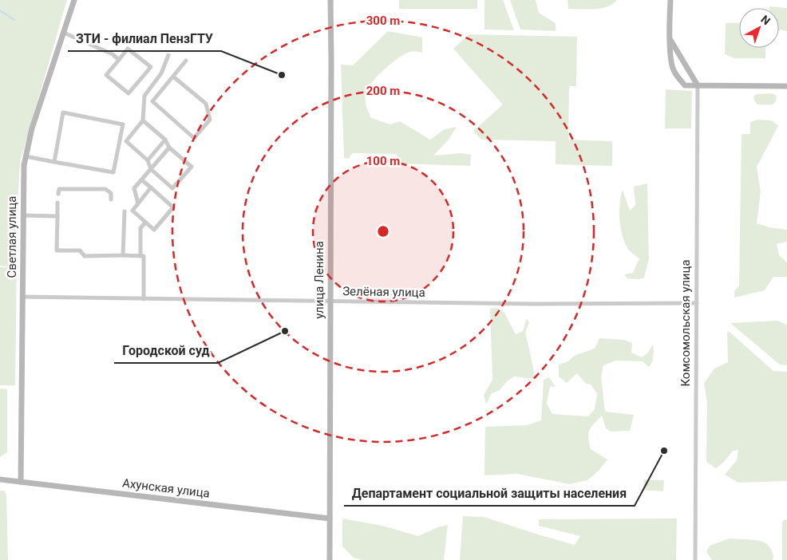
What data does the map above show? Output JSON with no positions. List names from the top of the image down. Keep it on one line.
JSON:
{"streets":{"main road":["Светлая улица","улица Ленина","Ахунская улица"],"street":["Зелёная улица","Комсомольская улица"]},"crossings":[["Светлая улица","Зелёная улица"],["Светлая улица","Ахунская улица"],["улица Ленина","Зелёная улица"],["улица Ленина","Ахунская улица"],["Зелёная улица","Комсомольская улица"]],"places":["ЗТИ - филиал ПензГТУ","Городской суд","Департамент социальной защиты населения"],"north":"top right","rings":["300 m","200 m","100 m"]}
